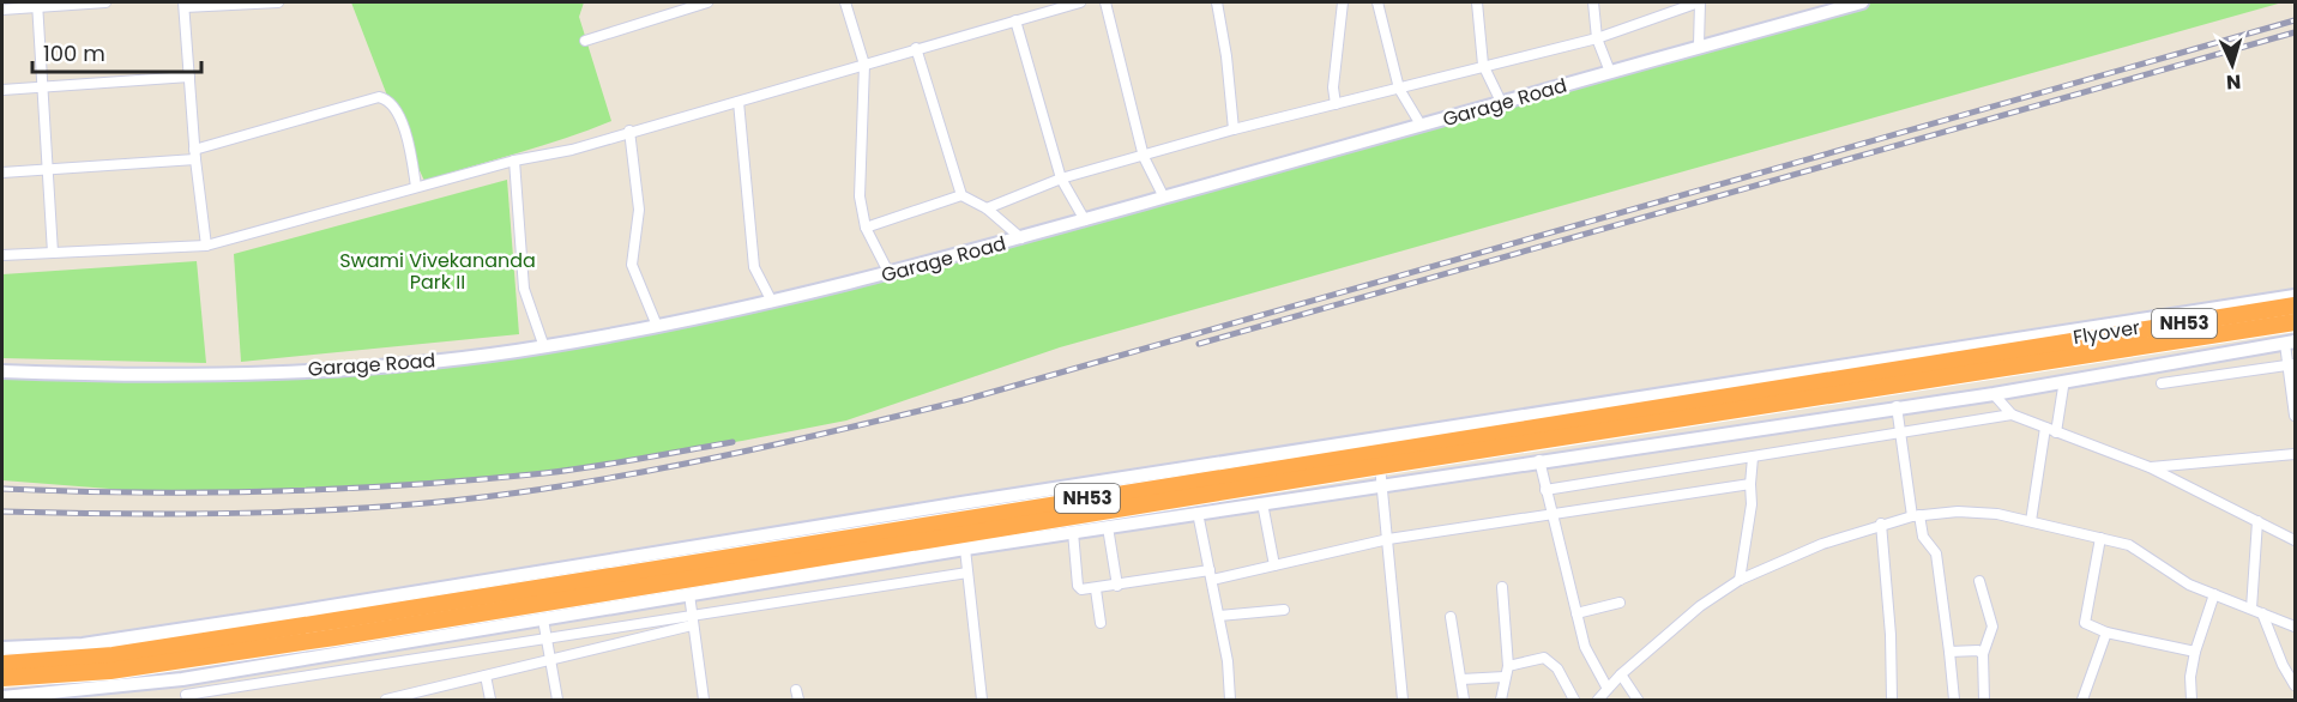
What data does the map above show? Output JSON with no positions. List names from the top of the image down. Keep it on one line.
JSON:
{"streets":{"highway":["NH53","Flyover"],"street":["Garage Road"]},"crossings":[["NH53","Flyover"]],"parks":["Swami Vivekananda Park II"],"scale_bar":"100 m","north":"bottom"}
